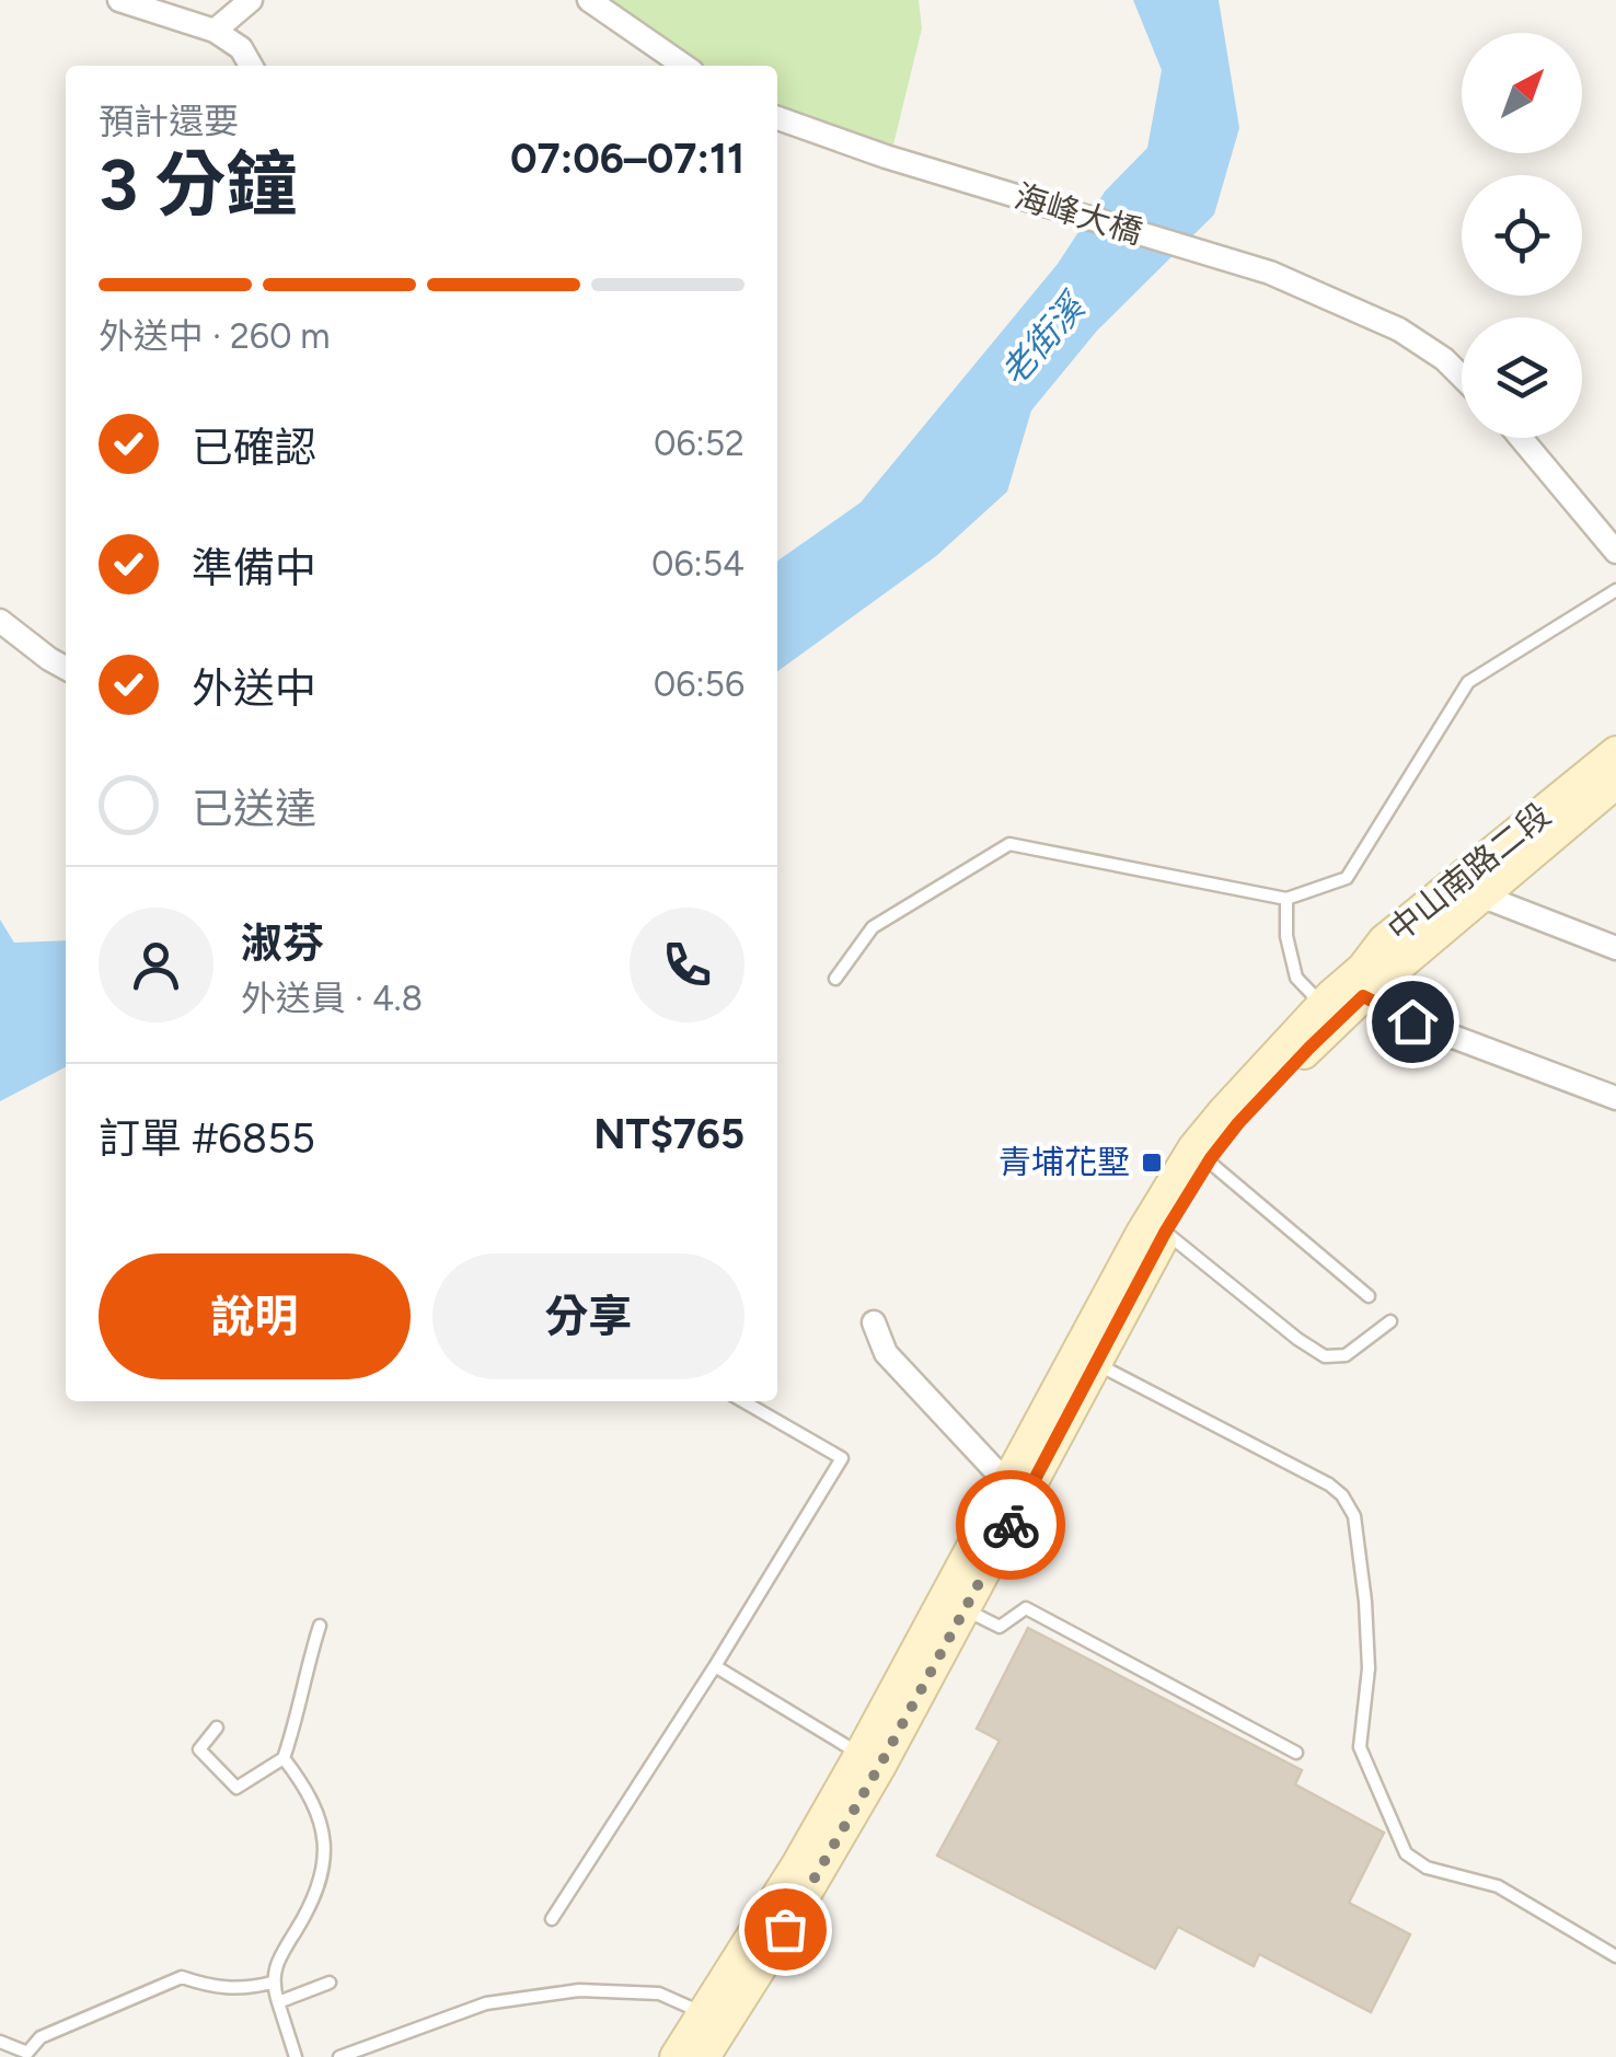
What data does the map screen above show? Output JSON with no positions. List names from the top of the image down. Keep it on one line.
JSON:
{"streets":{"main road":["中山南路二段"],"street":["海峰大橋"]},"water":["老街溪"],"places":{"transit":["青埔花墅"]},"north":"top right","page":{"heading":["3 分鐘","預計還要","07:06–07:11"],"panel":["淑芬","外送員 · 4.8","訂單 #6855","NT$765"],"bar":"外送中 · 260 m","list":[["已確認","06:52"],["準備中","06:54"],["外送中","06:56"],"已送達"],"buttons":["說明","分享"]}}
